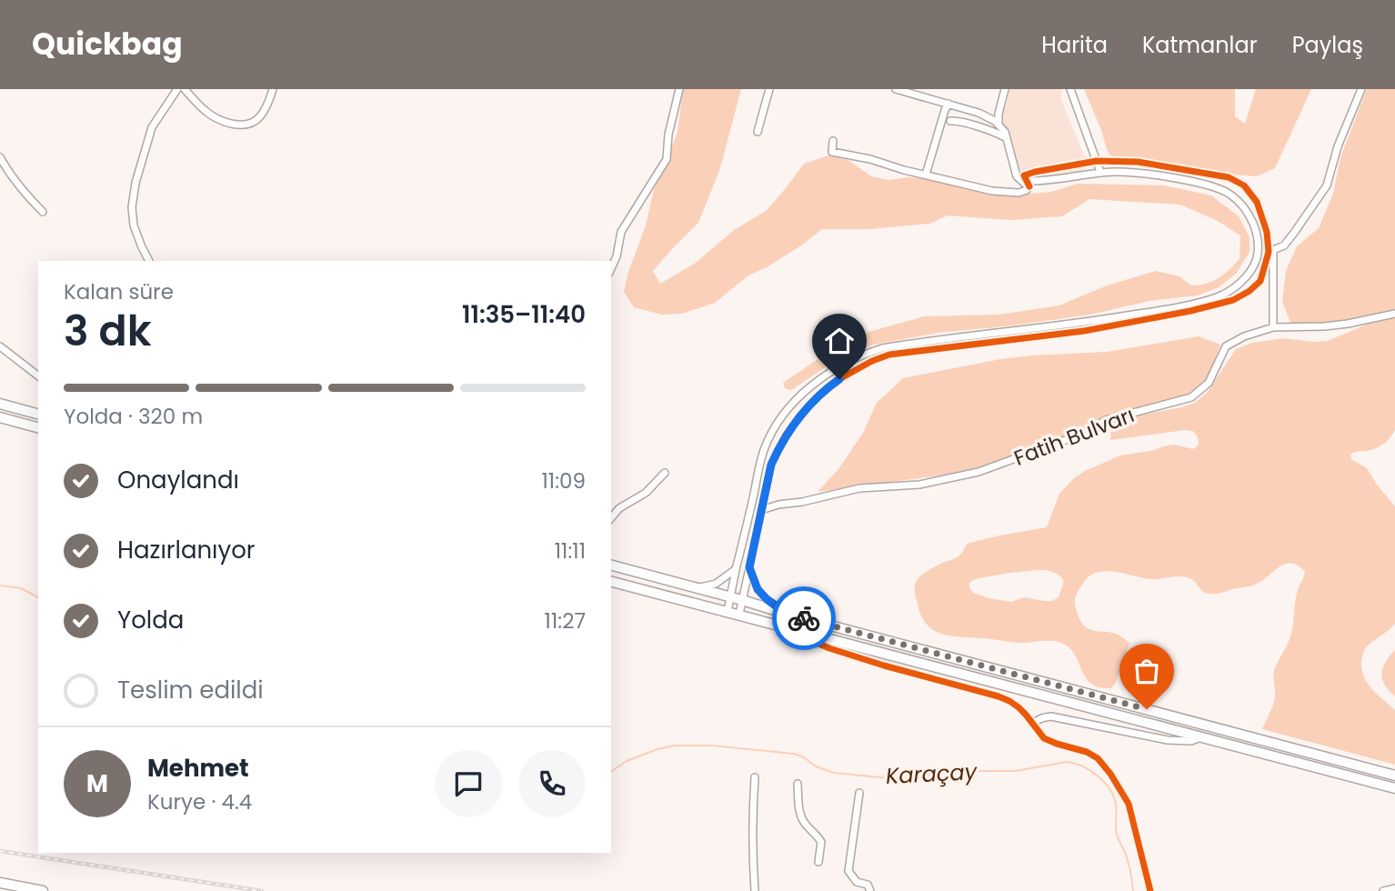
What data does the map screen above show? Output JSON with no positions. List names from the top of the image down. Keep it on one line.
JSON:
{"streets":{"street":["Fatih Bulvarı"]},"water":["Karaçay"],"page":{"header":"Quickbag","nav":["Harita","Katmanlar","Paylaş"],"heading":["3 dk","Kalan süre","11:35–11:40"],"panel":["Mehmet","Kurye · 4.4"],"bar":"Yolda · 320 m","list":[["Onaylandı","11:09"],["Hazırlanıyor","11:11"],["Yolda","11:27"],"Teslim edildi"],"round":"M"}}
